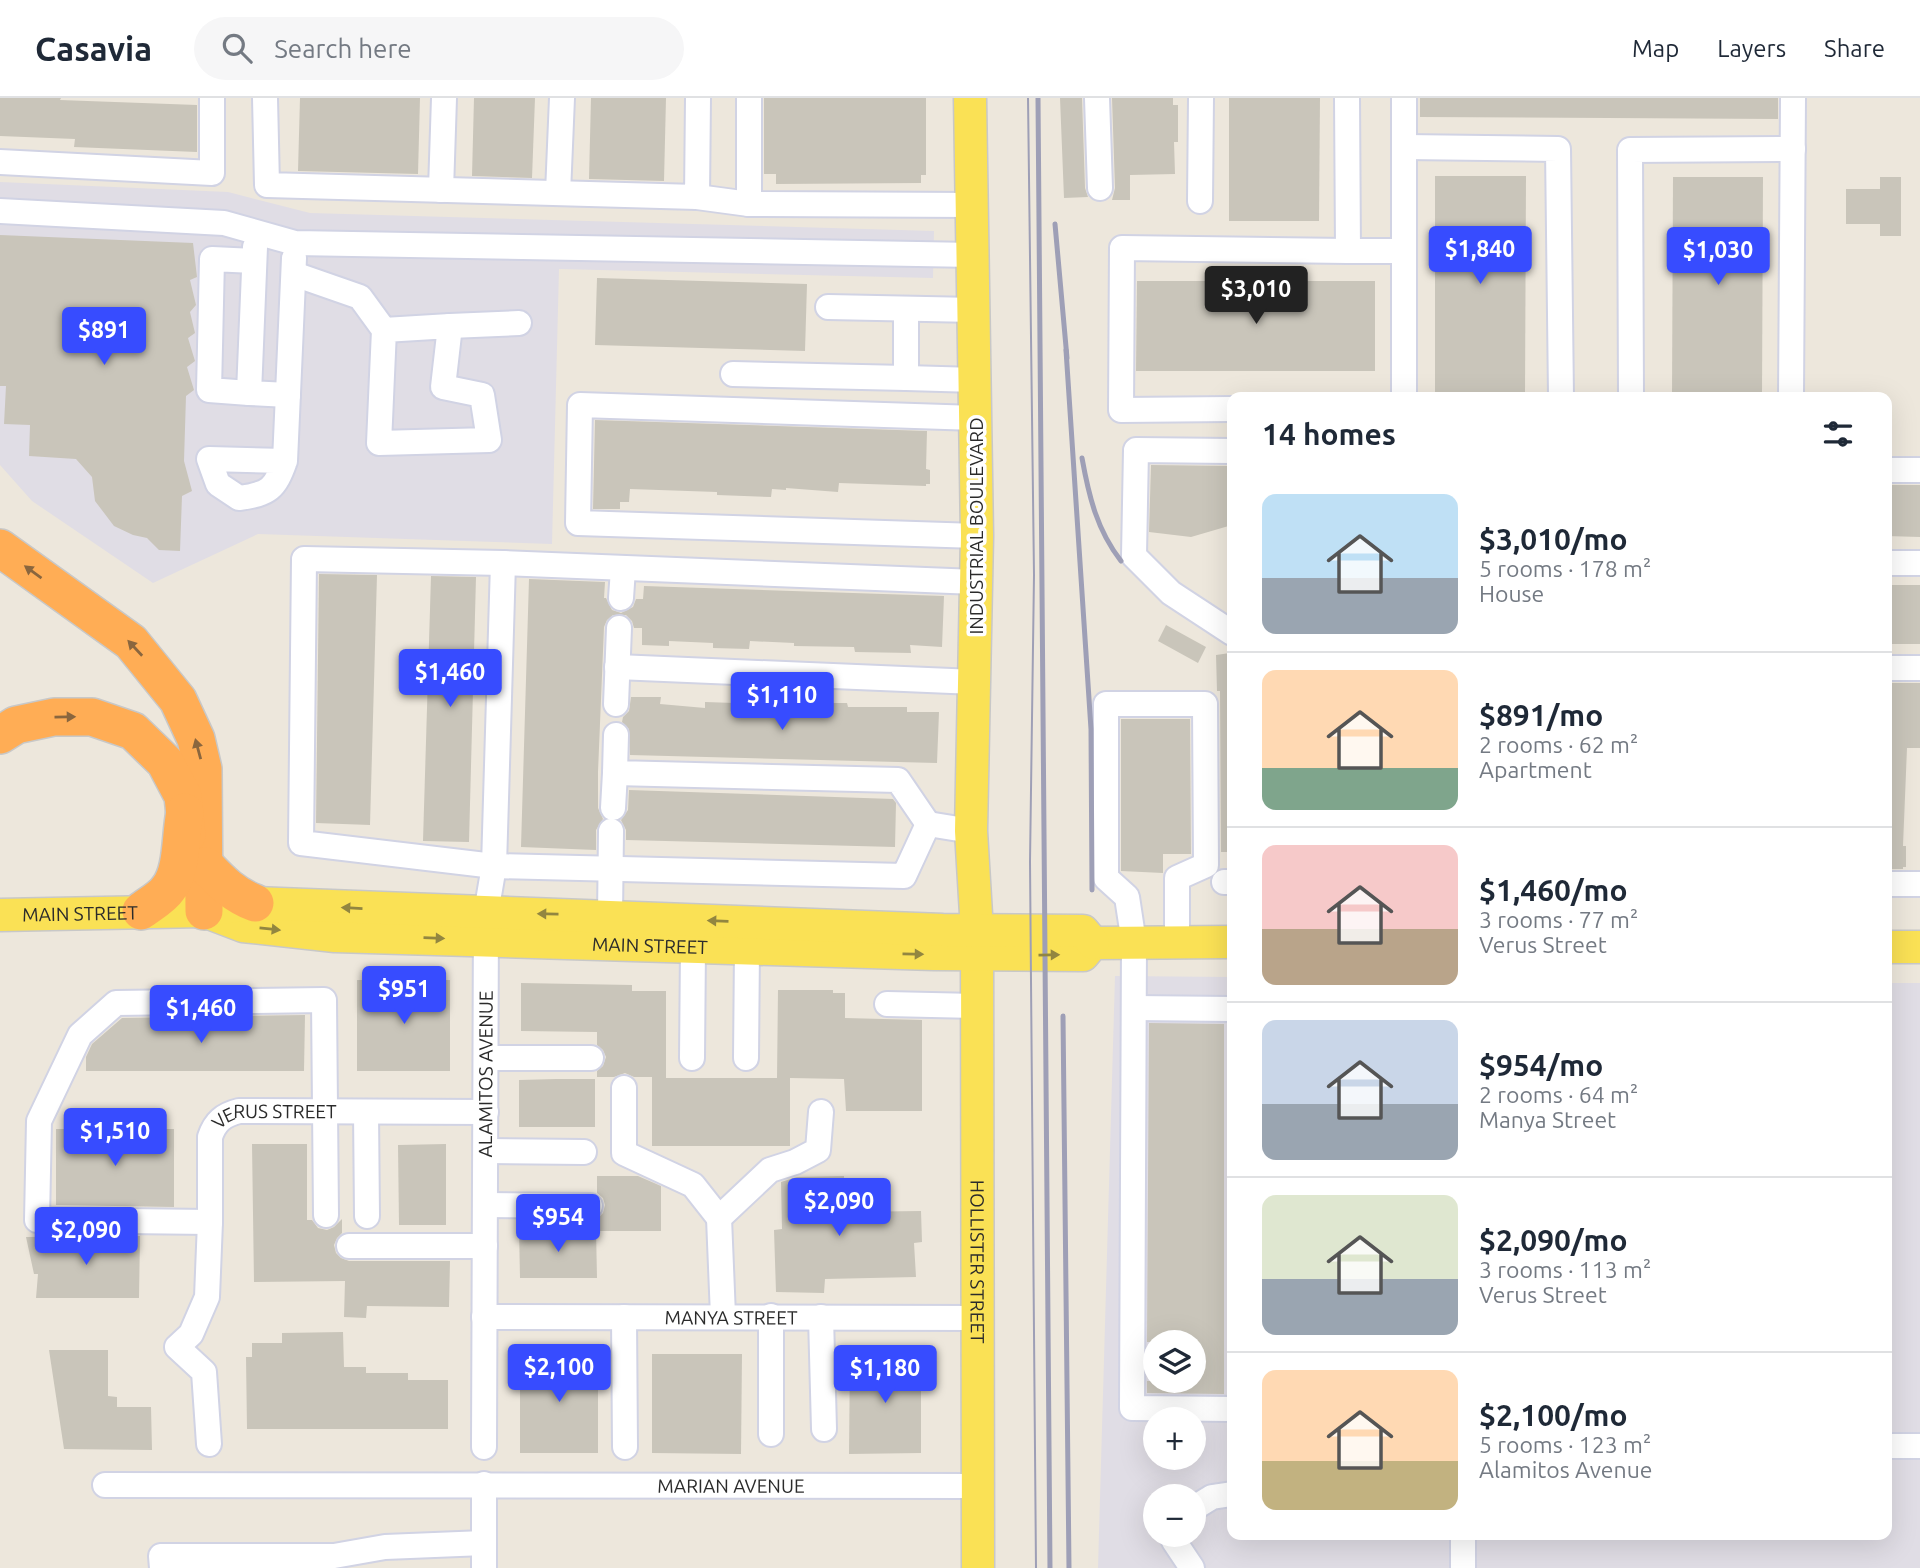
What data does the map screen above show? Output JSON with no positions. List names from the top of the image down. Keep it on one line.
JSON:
{"streets":{"main road":["INDUSTRIAL BOULEVARD","MAIN STREET","HOLLISTER STREET"],"street":["ALAMITOS AVENUE","VERUS STREET","MANYA STREET","MARIAN AVENUE"]},"crossings":[["INDUSTRIAL BOULEVARD","MAIN STREET"],["INDUSTRIAL BOULEVARD","HOLLISTER STREET"],["MAIN STREET","ALAMITOS AVENUE"],["MAIN STREET","HOLLISTER STREET"],["ALAMITOS AVENUE","VERUS STREET"],["ALAMITOS AVENUE","MANYA STREET"],["HOLLISTER STREET","MANYA STREET"],["HOLLISTER STREET","MARIAN AVENUE"]],"page":{"header":"Casavia","search":"Search here","nav":["Map","Layers","Share"],"price":["$1,840","$1,030","$3,010","$891","$1,460","$1,110","$951","$1,460","$1,510","$2,090","$954","$2,090","$2,100","$1,180"],"heading":"14 homes","list":[{"name":"$3,010/mo","note":"5 rooms · 178 m² · House"},{"name":"$891/mo","note":"2 rooms · 62 m² · Apartment"},{"name":"$1,460/mo","note":"3 rooms · 77 m² · Verus Street"},{"name":"$954/mo","note":"2 rooms · 64 m² · Manya Street"},{"name":"$2,090/mo","note":"3 rooms · 113 m² · Verus Street"},{"name":"$2,100/mo","note":"5 rooms · 123 m² · Alamitos Avenue"}],"map_buttons":["+","−"]}}
